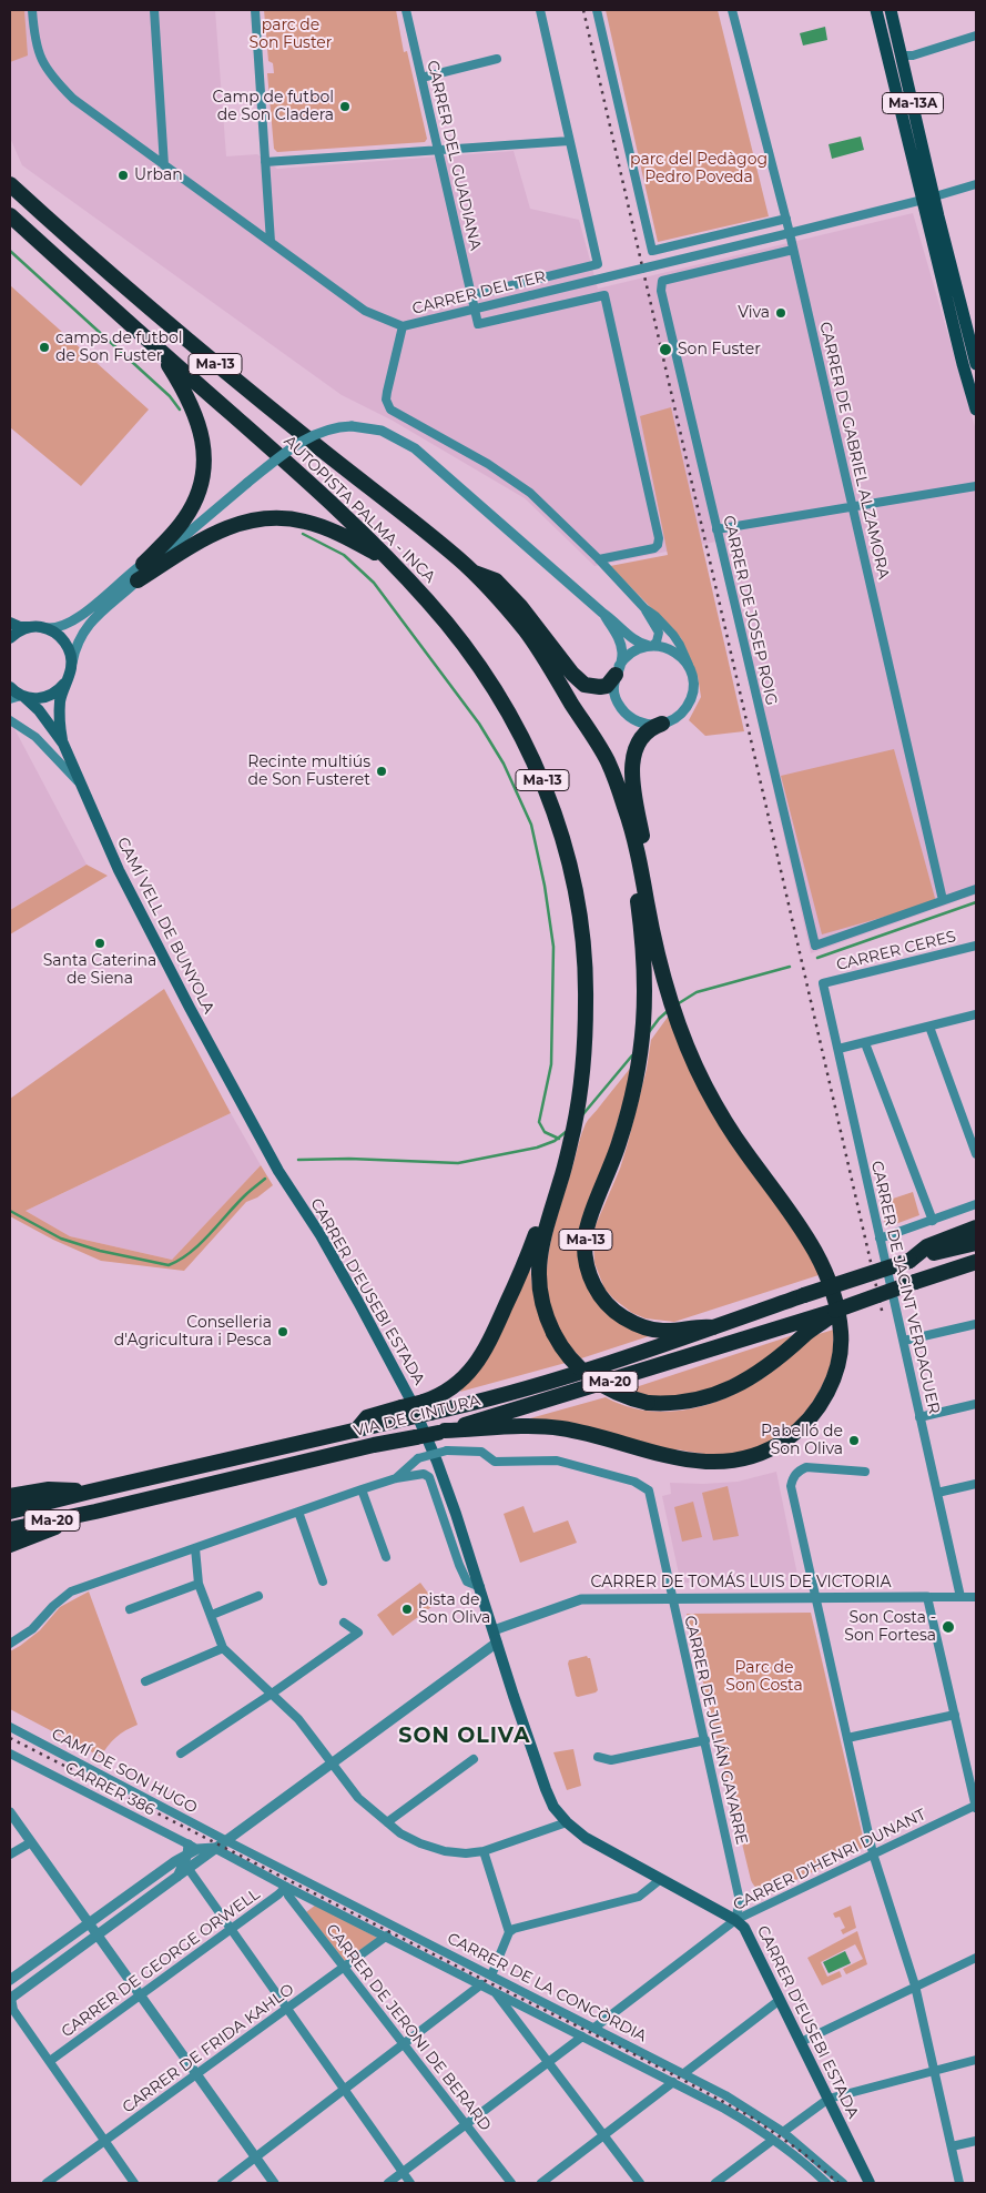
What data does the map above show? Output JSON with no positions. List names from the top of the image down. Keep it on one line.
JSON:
{"streets":{"highway":["Ma-13","AUTOPISTA PALMA - INCA","Ma-20","VIA DE CINTURA"],"main road":["Ma-13A","CAMÍ VELL DE BUNYOLA","CARRER D'EUSEBI ESTADA"],"street":["CARRER DEL GUADIANA","CARRER DEL TER","CARRER DE GABRIEL ALZAMORA","CARRER DE JOSEP ROIG","CARRER CERES","CARRER DE JACINT VERDAGUER","CARRER DE TOMÁS LUIS DE VICTORIA","CARRER DE JULIÁN GAYARRE","CAMÍ DE SON HUGO","CARRER 386","CARRER D'HENRI DUNANT","CARRER DE GEORGE ORWELL","CARRER DE LA CONCÒRDIA","CARRER DE JERONI DE BERARD","CARRER DE FRIDA KAHLO"]},"crossings":[["Ma-13A","CARRER DEL TER"],["CARRER DEL GUADIANA","CARRER DEL TER"],["CARRER DEL TER","CARRER DE GABRIEL ALZAMORA"],["Ma-13","AUTOPISTA PALMA - INCA"],["Ma-13","Ma-20"],["Ma-13","VIA DE CINTURA"],["CARRER DE GABRIEL ALZAMORA","CARRER DE JOSEP ROIG"],["CAMÍ VELL DE BUNYOLA","CARRER D'EUSEBI ESTADA"],["CARRER CERES","CARRER DE JACINT VERDAGUER"],["CARRER D'EUSEBI ESTADA","CARRER DE TOMÁS LUIS DE VICTORIA"],["CARRER D'EUSEBI ESTADA","CARRER DE JULIÁN GAYARRE"],["CARRER D'EUSEBI ESTADA","CARRER D'HENRI DUNANT"],["Ma-20","VIA DE CINTURA"],["CARRER DE TOMÁS LUIS DE VICTORIA","CARRER DE JULIÁN GAYARRE"],["CARRER DE JULIÁN GAYARRE","CARRER D'HENRI DUNANT"],["CAMÍ DE SON HUGO","CARRER DE LA CONCÒRDIA"],["CARRER D'HENRI DUNANT","CARRER DE LA CONCÒRDIA"],["CARRER DE GEORGE ORWELL","CARRER DE LA CONCÒRDIA"],["CARRER DE GEORGE ORWELL","CARRER DE JERONI DE BERARD"],["CARRER DE LA CONCÒRDIA","CARRER DE JERONI DE BERARD"],["CARRER DE LA CONCÒRDIA","CARRER DE FRIDA KAHLO"],["CARRER DE JERONI DE BERARD","CARRER DE FRIDA KAHLO"]],"districts":["SON OLIVA"],"parks":["parc de Son Fuster","parc del Pedàgog Pedro Poveda","Parc de Son Costa"],"places":["Camp de futbol de Son Cladera","Urban","Viva","camps de futbol de Son Fuster","Son Fuster","Recinte multiús de Son Fusteret","Santa Caterina de Siena","Conselleria d'Agricultura i Pesca","Pabelló de Son Oliva","pista de Son Oliva","Son Costa - Son Fortesa"]}
